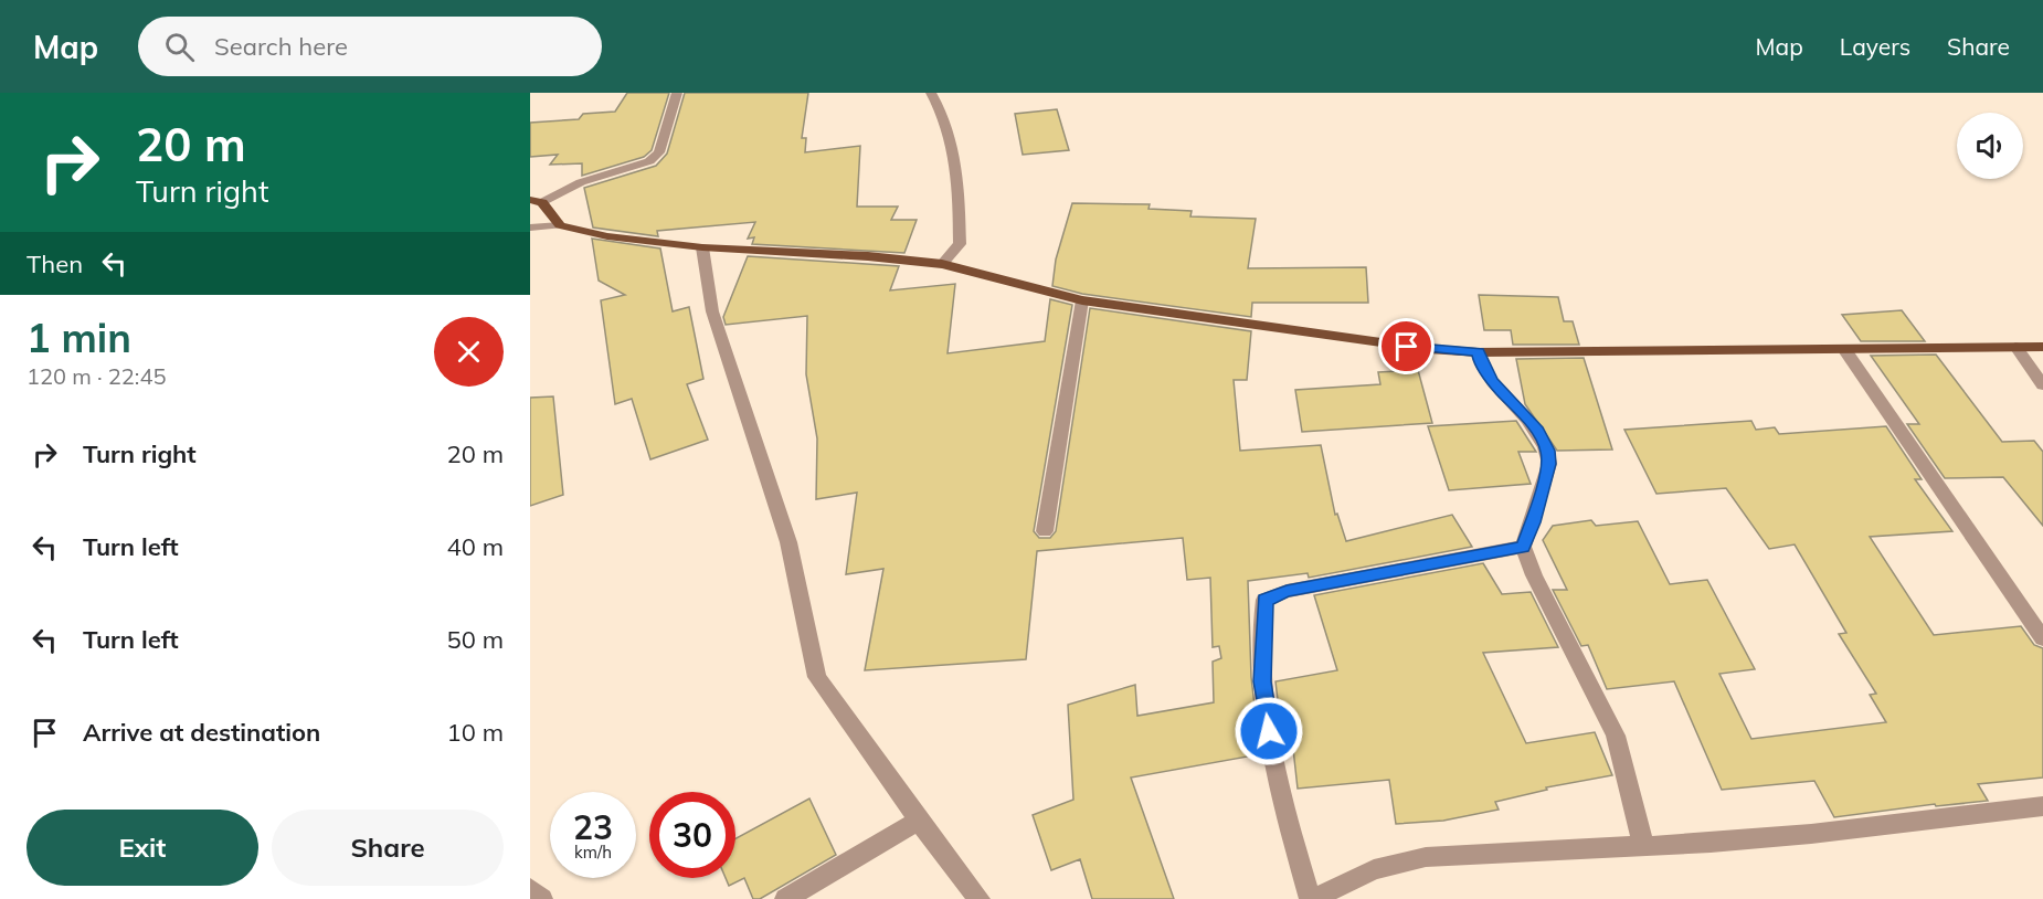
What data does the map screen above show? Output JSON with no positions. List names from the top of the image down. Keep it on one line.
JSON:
{"page":{"header":"Map","search":"Search here","nav":["Map","Layers","Share"],"turn":["20 m","Turn right"],"then":"Then","heading":["1 min","120 m · 22:45"],"list":[{"name":"Turn right","value":"20 m"},{"name":"Turn left","value":"40 m"},{"name":"Turn left","value":"50 m"},{"name":"Arrive at destination","value":"10 m"}],"speed":"23 km/h","limit":"30","buttons":["Exit","Share"]}}
